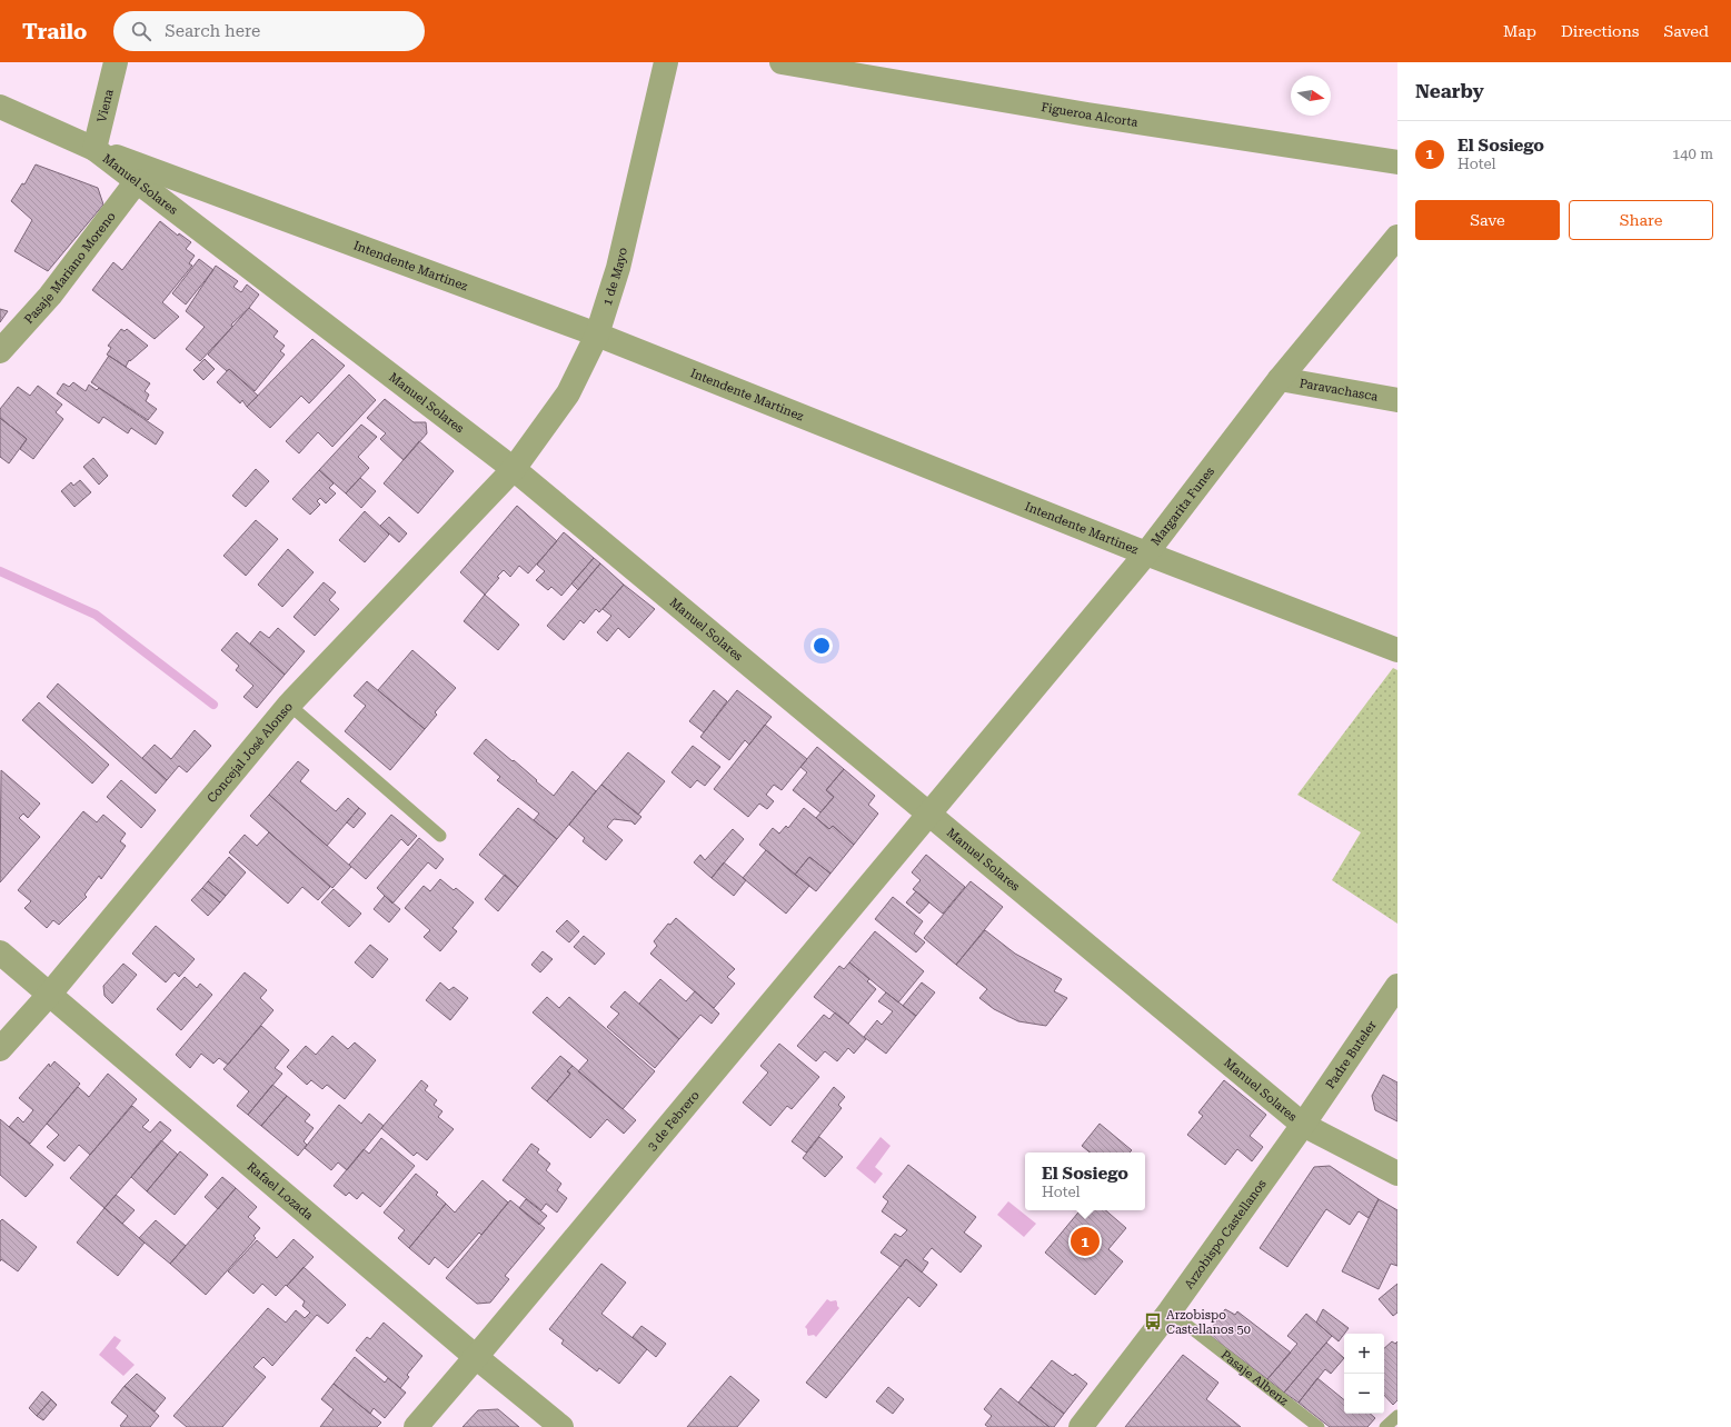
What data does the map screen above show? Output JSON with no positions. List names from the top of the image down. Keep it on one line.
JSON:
{"streets":{"street":["Viena","Figueroa Alcorta","Manuel Solares","Intendente Martinez","Pasaje Mariano Moreno","1 de Mayo","Paravachasca","Margarita Funes","Concejal José Alonso","Padre Buteler","3 de Febrero","Rafael Lozada","Arzobispo Castellanos"],"lane":["Pasaje Albenz"]},"crossings":[["Viena","Manuel Solares"],["Viena","Intendente Martinez"],["Manuel Solares","Intendente Martinez"],["Manuel Solares","Pasaje Mariano Moreno"],["Manuel Solares","1 de Mayo"],["Manuel Solares","Margarita Funes"],["Manuel Solares","Concejal José Alonso"],["Manuel Solares","Padre Buteler"],["Manuel Solares","3 de Febrero"],["Manuel Solares","Arzobispo Castellanos"],["Intendente Martinez","1 de Mayo"],["Intendente Martinez","Margarita Funes"],["1 de Mayo","Concejal José Alonso"],["Paravachasca","Margarita Funes"],["Margarita Funes","3 de Febrero"],["Concejal José Alonso","Rafael Lozada"],["Padre Buteler","Arzobispo Castellanos"],["3 de Febrero","Rafael Lozada"],["Arzobispo Castellanos","Pasaje Albenz"]],"places":{"bus stop":["Arzobispo Castellanos 50"]},"north":"right","page":{"header":"Trailo","search":"Search here","nav":["Map","Directions","Saved"],"heading":"Nearby","list":[{"mark":"1","name":"El Sosiego","note":"Hotel","value":"140 m"}],"buttons":["Save","Share"],"popup":["El Sosiego","Hotel"],"pins":"1","map_buttons":["+","−"]}}
